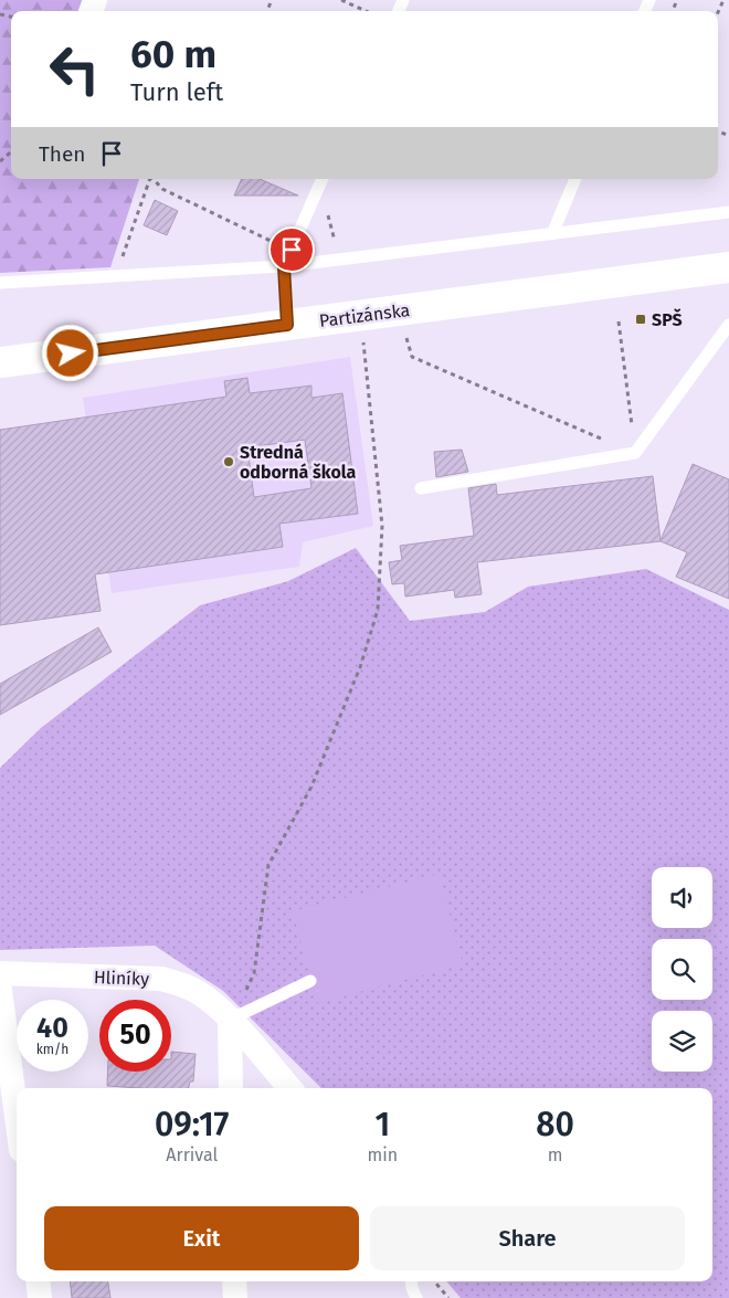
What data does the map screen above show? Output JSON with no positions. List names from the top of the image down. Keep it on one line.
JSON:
{"streets":{"main road":["Partizánska"],"street":["Hliníky"]},"places":{"transit":["SPŠ"],"other":["Stredná odborná škola"]},"page":{"turn":["60 m","Turn left"],"then":"Then","speed":"40 km/h","limit":"50","eta":["09:17","Arrival","1","min","80","m"],"buttons":["Exit","Share"]}}
